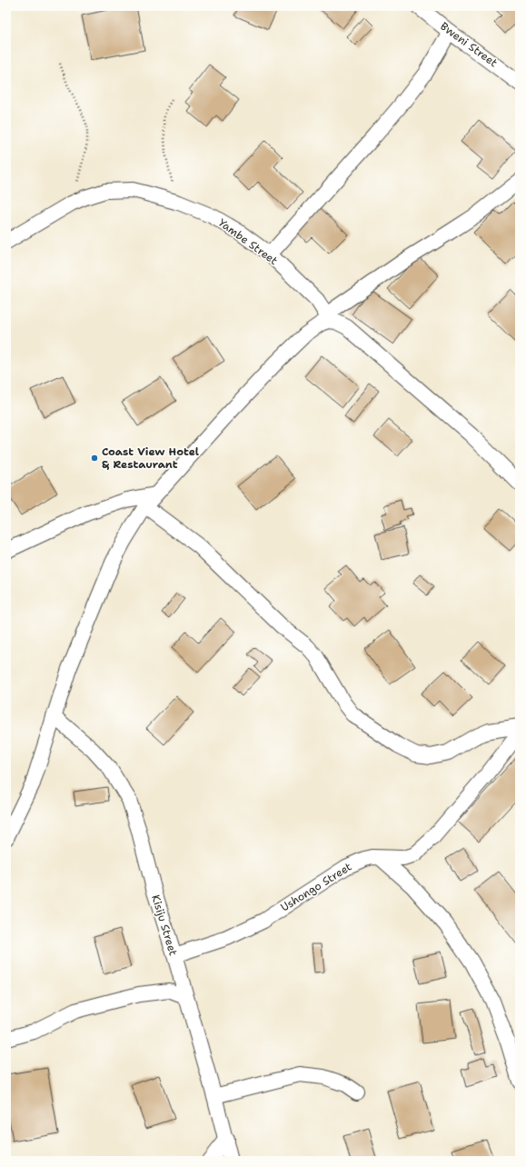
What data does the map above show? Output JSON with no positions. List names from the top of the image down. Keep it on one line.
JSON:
{"streets":{"street":["Bweni Street","Yambe Street","Ushongo Street","Kisiju Street"]},"crossings":[["Ushongo Street","Kisiju Street"]],"places":["Coast View Hotel & Restaurant"]}
